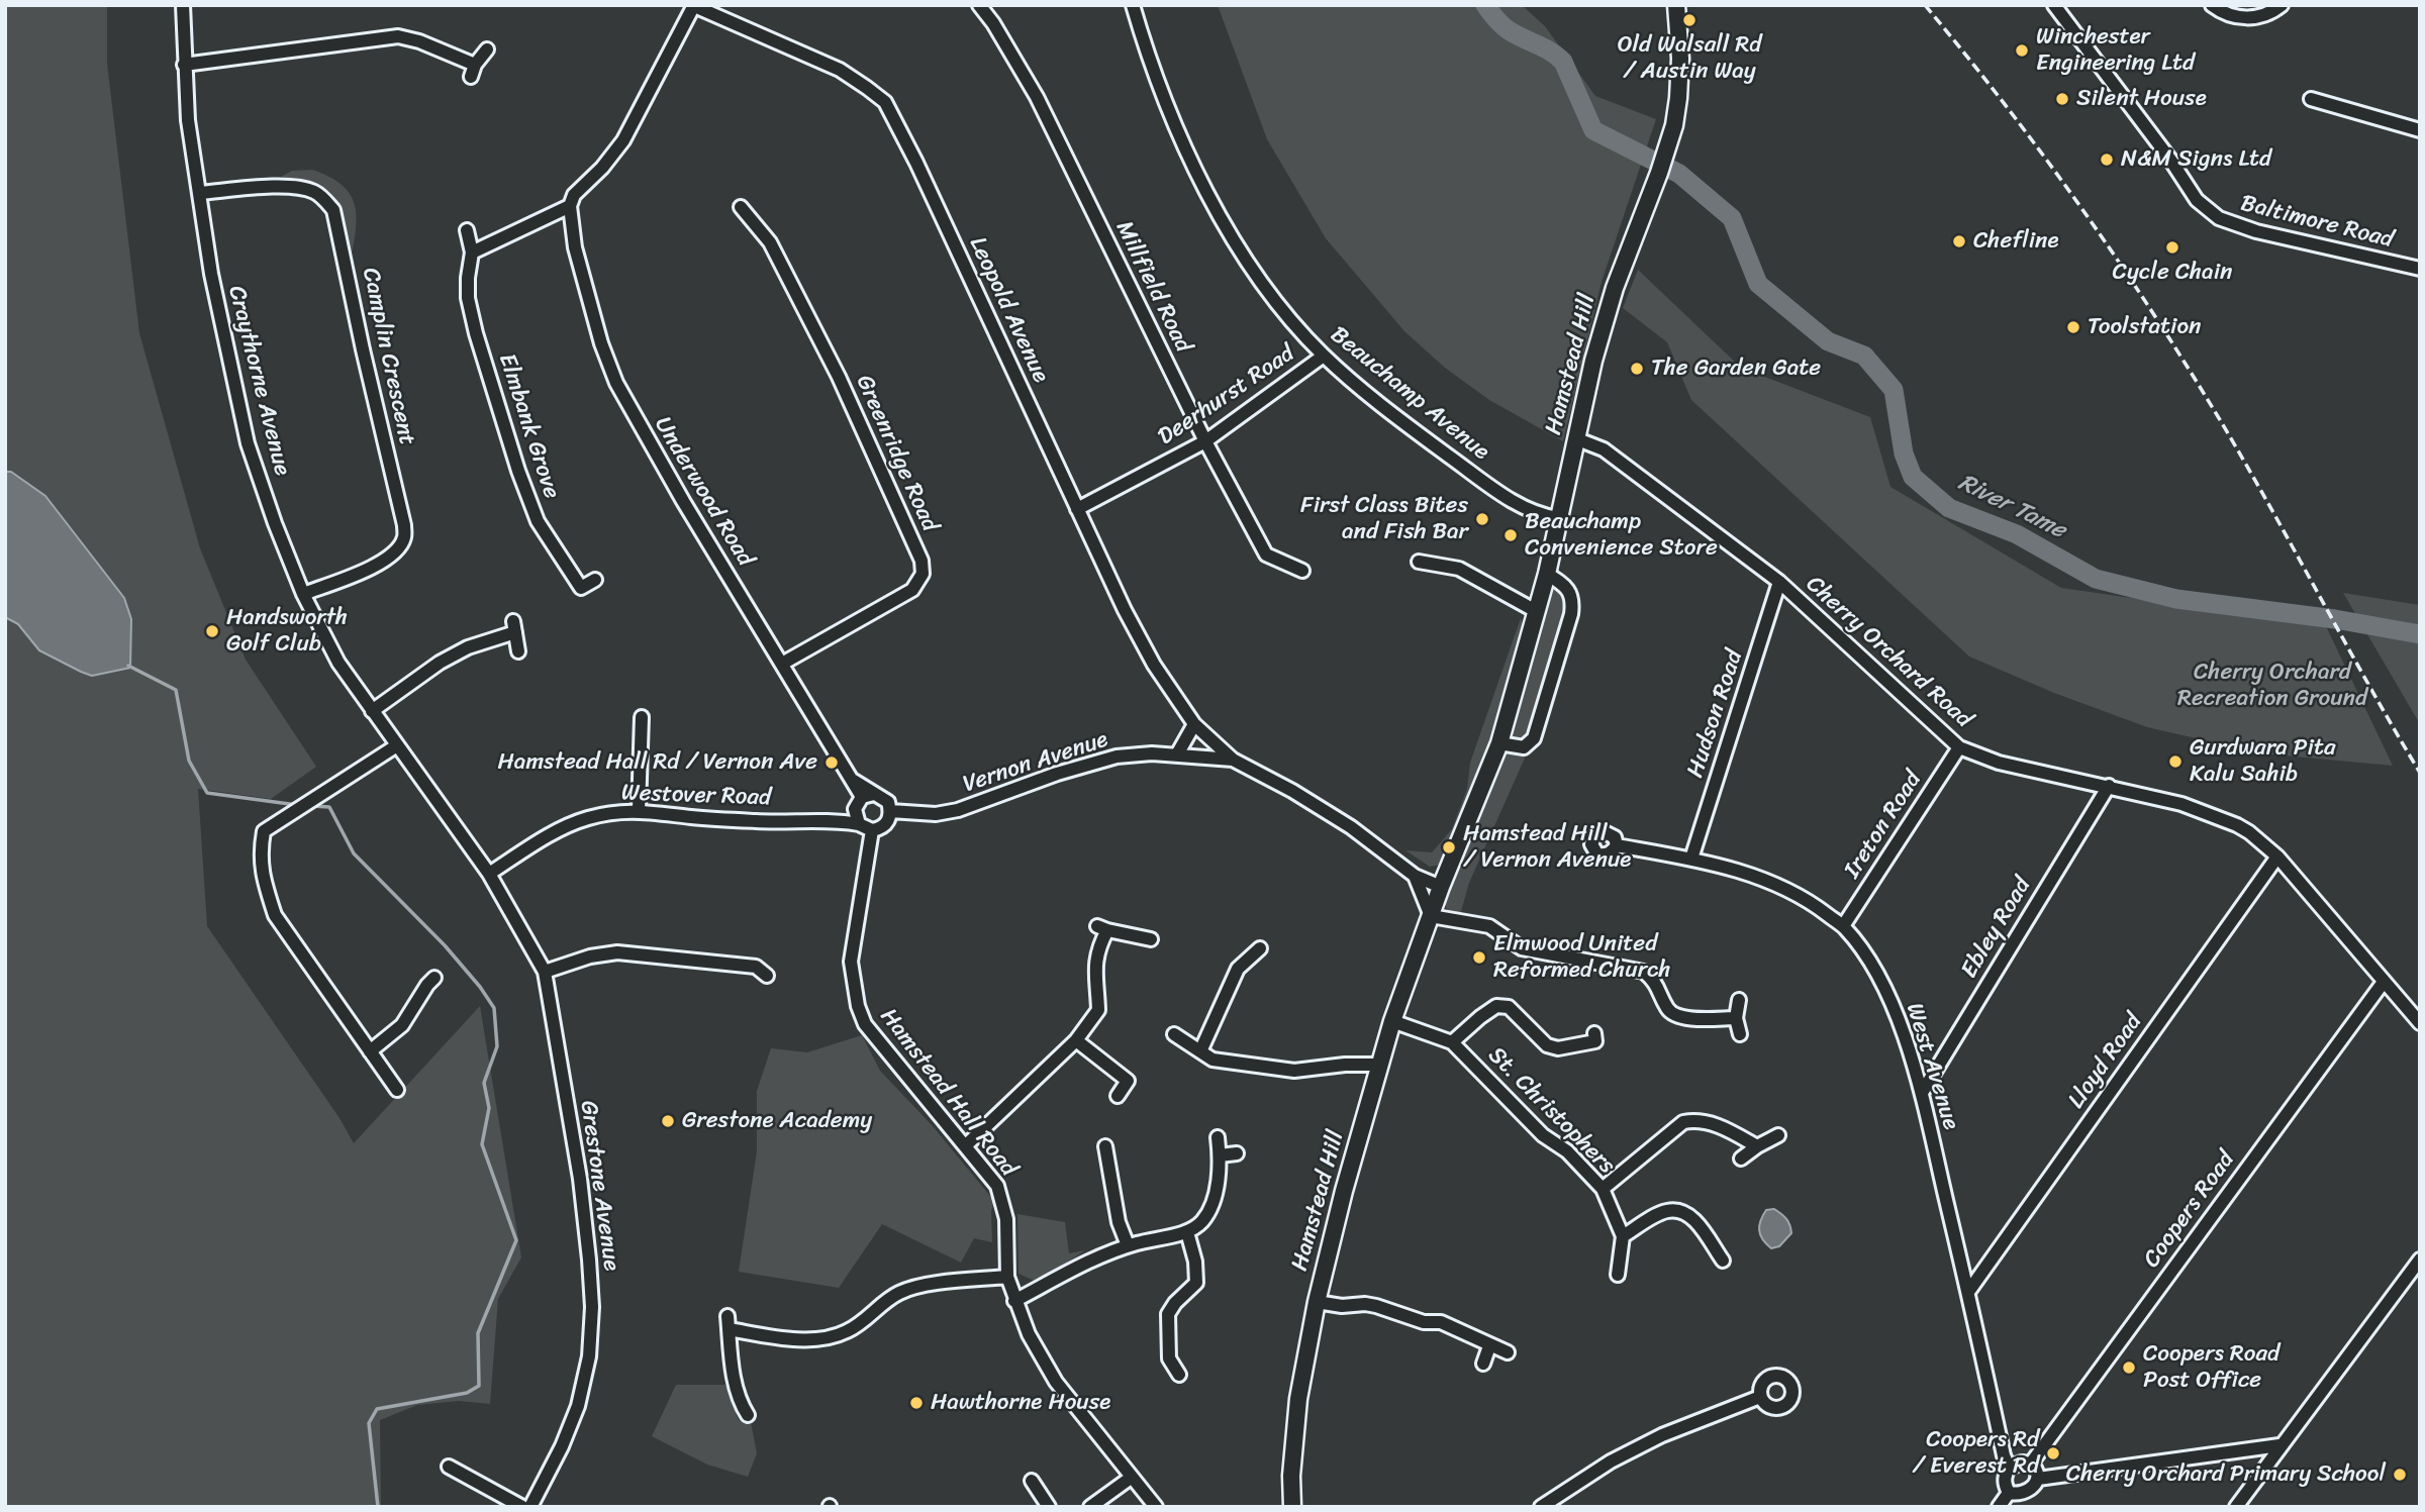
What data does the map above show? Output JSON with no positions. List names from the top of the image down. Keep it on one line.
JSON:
{"streets":{"main road":["Hamstead Hill"],"street":["Baltimore Road","Millfield Road","Leopold Avenue","Camplin Crescent","Craythorne Avenue","Beauchamp Avenue","Deerhurst Road","Elmbank Grove","Greenridge Road","Underwood Road","Cherry Orchard Road","Hudson Road","Vernon Avenue","Westover Road","Ireton Road","Ebley Road","Lloyd Road","West Avenue","Hamstead Hall Road","St. Christophers","Grestone Avenue","Coopers Road"]},"crossings":[["Millfield Road","Deerhurst Road"],["Leopold Avenue","Deerhurst Road"],["Leopold Avenue","Vernon Avenue"],["Camplin Crescent","Craythorne Avenue"],["Hamstead Hill","Beauchamp Avenue"],["Hamstead Hill","Cherry Orchard Road"],["Hamstead Hill","Vernon Avenue"],["Hamstead Hill","St. Christophers"],["Craythorne Avenue","Westover Road"],["Craythorne Avenue","Grestone Avenue"],["Beauchamp Avenue","Deerhurst Road"],["Greenridge Road","Underwood Road"],["Underwood Road","Vernon Avenue"],["Underwood Road","Westover Road"],["Underwood Road","Hamstead Hall Road"],["Cherry Orchard Road","Hudson Road"],["Cherry Orchard Road","Ireton Road"],["Cherry Orchard Road","Ebley Road"],["Cherry Orchard Road","Lloyd Road"],["Cherry Orchard Road","Coopers Road"],["Hudson Road","West Avenue"],["Vernon Avenue","Westover Road"],["Vernon Avenue","Hamstead Hall Road"],["Westover Road","Hamstead Hall Road"],["Westover Road","Grestone Avenue"],["Ireton Road","West Avenue"],["Ebley Road","West Avenue"],["Lloyd Road","West Avenue"],["West Avenue","Coopers Road"]],"water":["River Tame"],"parks":["Cherry Orchard Recreation Ground"],"places":["Old Walsall Rd / Austin Way","Winchester Engineering Ltd","Silent House","N&M Signs Ltd","Chefline","Cycle Chain","Toolstation","The Garden Gate","First Class Bites and Fish Bar","Beauchamp Convenience Store","Handsworth Golf Club","Gurdwara Pita Kalu Sahib","Hamstead Hall Rd / Vernon Ave","Hamstead Hill / Vernon Avenue","Elmwood United Reformed Church","Grestone Academy","Coopers Road Post Office","Hawthorne House","Coopers Rd / Everest Rd","Cherry Orchard Primary School"]}
